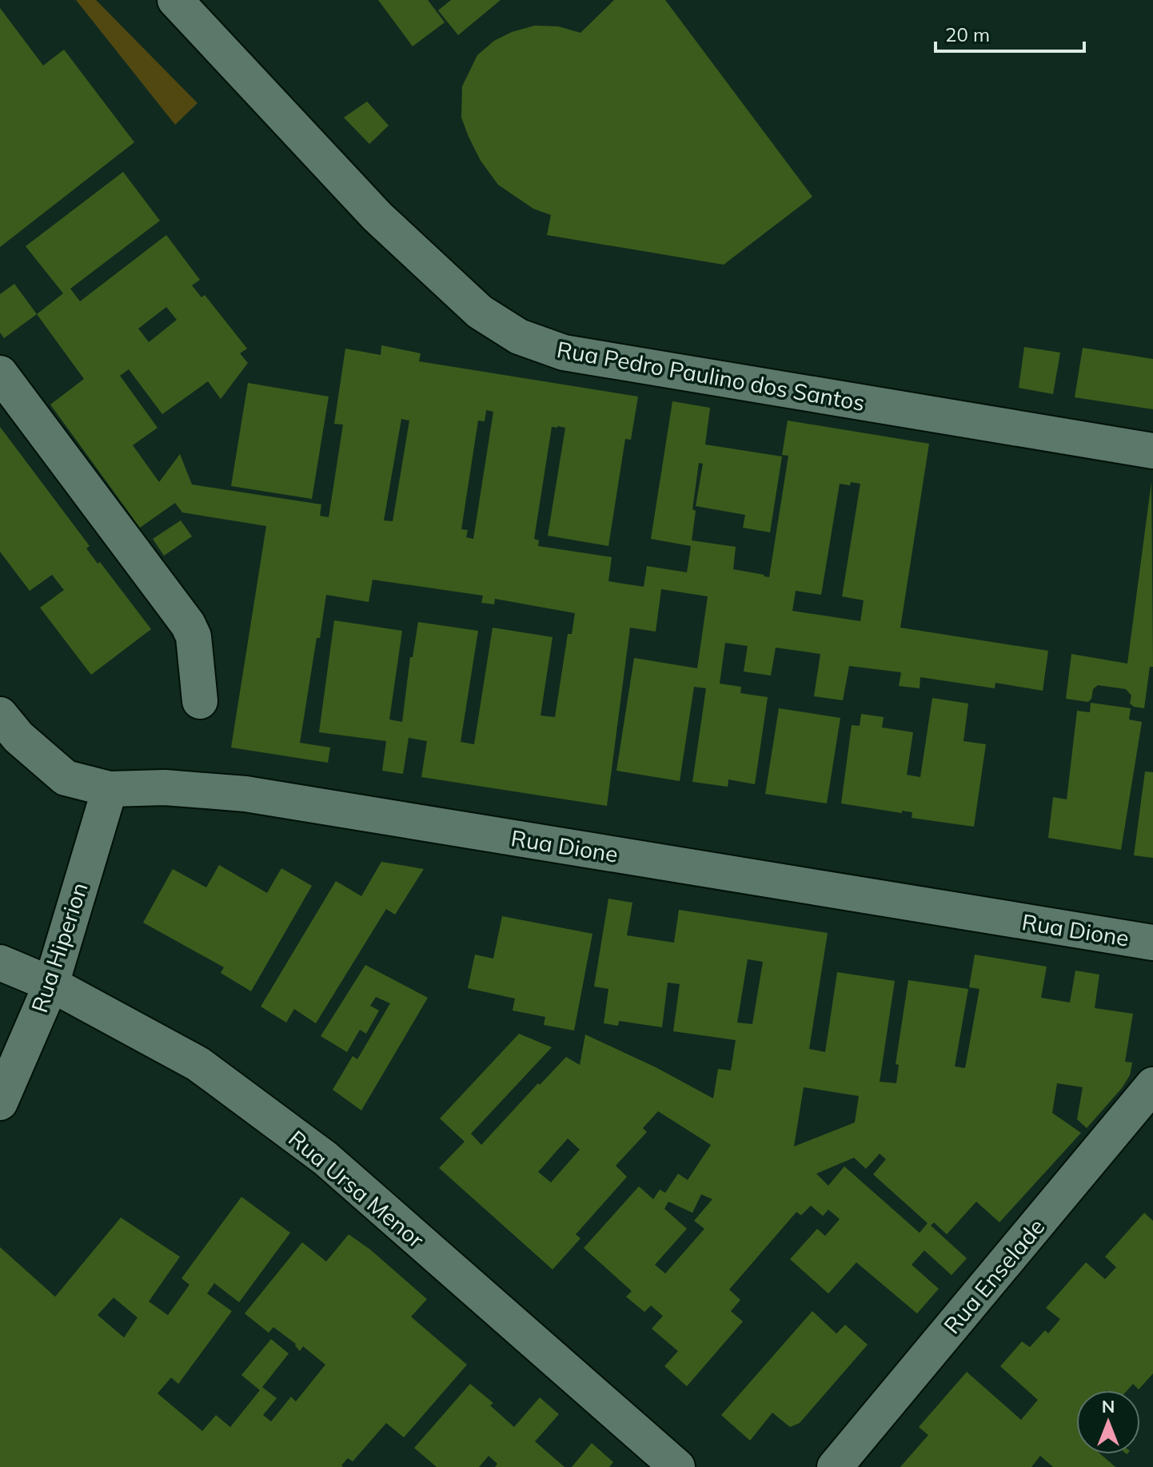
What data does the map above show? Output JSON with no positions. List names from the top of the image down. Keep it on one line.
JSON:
{"streets":{"street":["Rua Pedro Paulino dos Santos","Rua Dione","Rua Hiperion","Rua Ursa Menor","Rua Enselade"]},"crossings":[["Rua Dione","Rua Hiperion"],["Rua Hiperion","Rua Ursa Menor"]],"scale_bar":"20 m","north":"top"}
